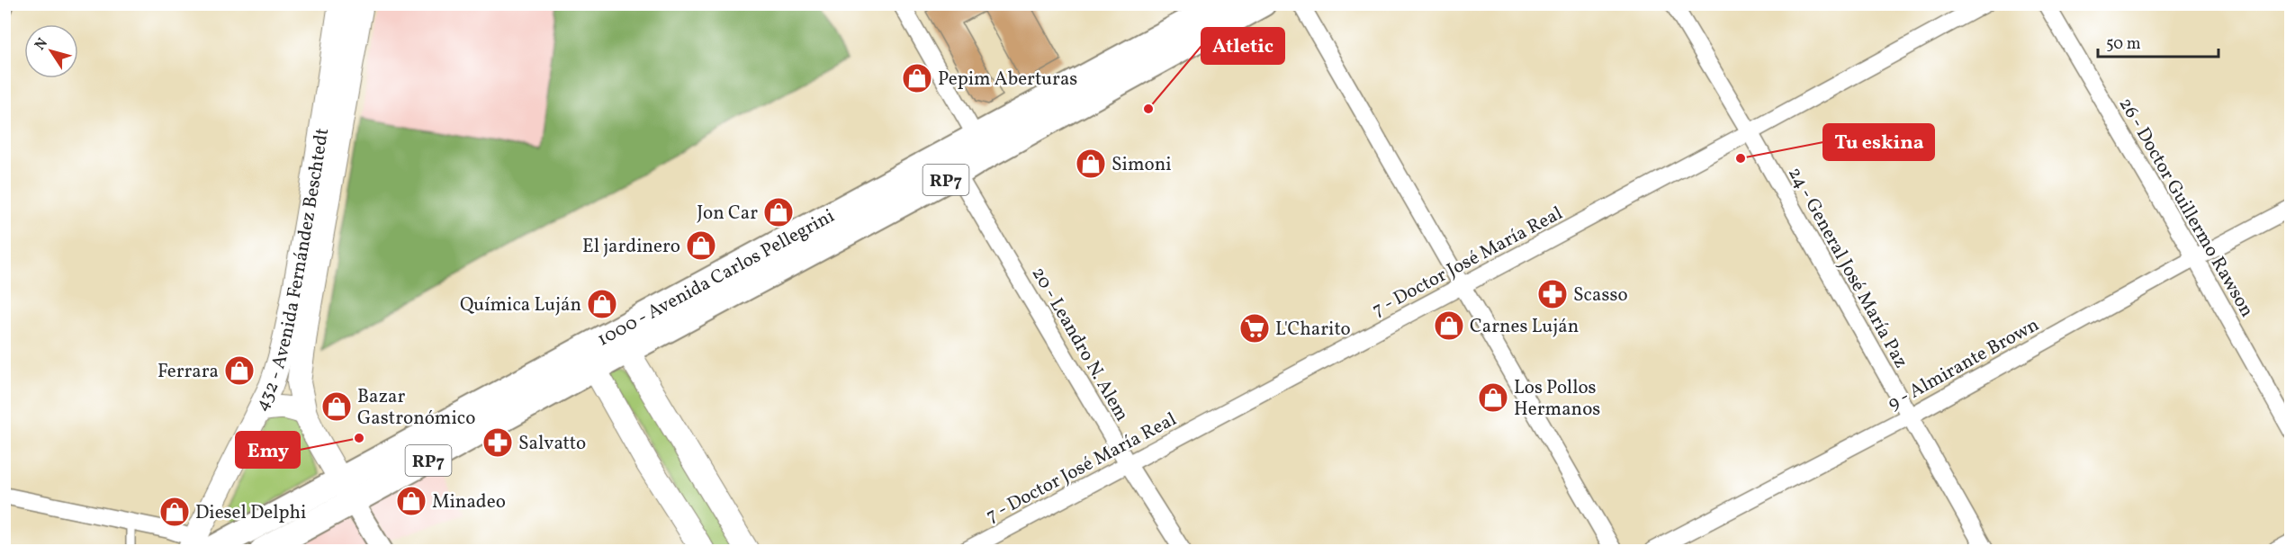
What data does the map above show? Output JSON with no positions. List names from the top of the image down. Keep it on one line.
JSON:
{"streets":{"main road":["RP7","432 - Avenida Fernández Beschtedt","1000 - Avenida Carlos Pellegrini"],"street":["26 - Doctor Guillermo Rawson","7 - Doctor José María Real","24 - General José María Paz","20 - Leandro N. Alem","9 - Almirante Brown"]},"crossings":[["26 - Doctor Guillermo Rawson","9 - Almirante Brown"],["7 - Doctor José María Real","24 - General José María Paz"],["7 - Doctor José María Real","20 - Leandro N. Alem"],["24 - General José María Paz","9 - Almirante Brown"],["432 - Avenida Fernández Beschtedt","1000 - Avenida Carlos Pellegrini"],["1000 - Avenida Carlos Pellegrini","20 - Leandro N. Alem"]],"places":{"shop":["Pepim Aberturas","Simoni","Jon Car","El jardinero","Química Luján","Carnes Luján","Ferrara","Los Pollos Hermanos","Bazar Gastronómico","Minadeo","Diesel Delphi"],"other":["Atletic","Tu eskina","Emy"],"pharmacy":["Scasso","Salvatto"],"supermarket":["L'Charito"]},"scale_bar":"50 m","north":"top left"}
